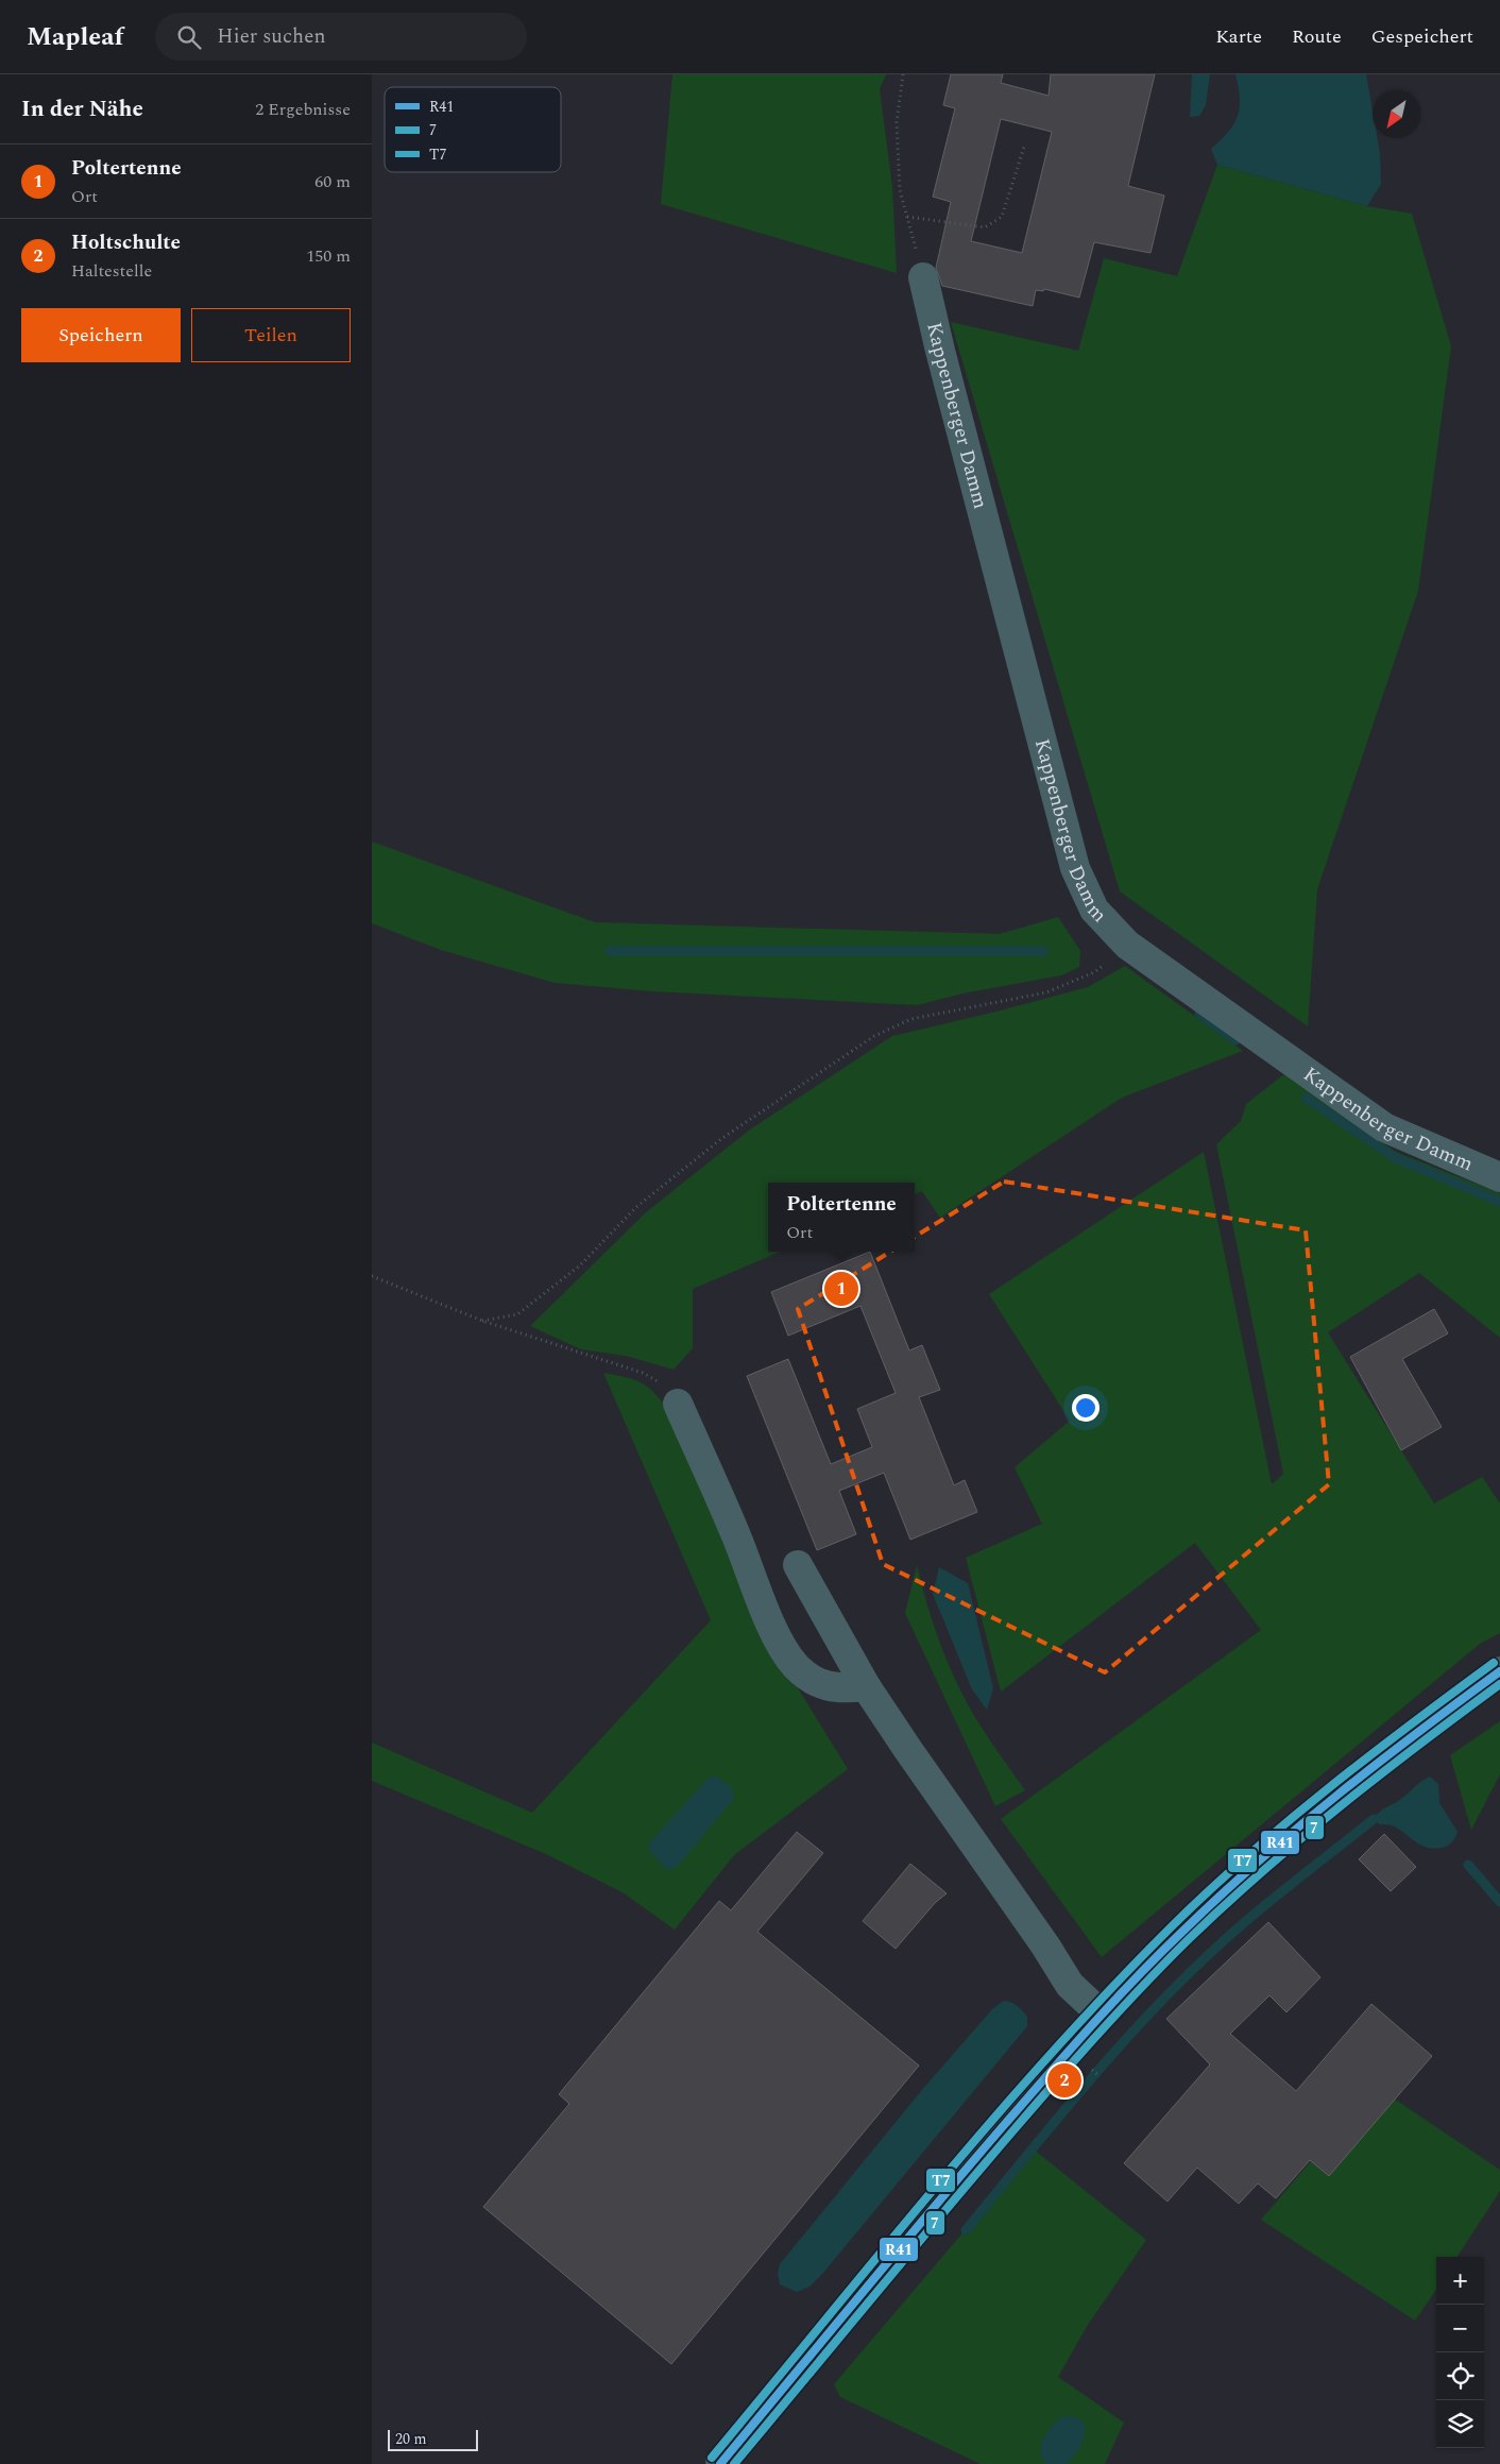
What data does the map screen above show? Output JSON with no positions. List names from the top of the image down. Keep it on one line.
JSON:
{"streets":{"street":["Kappenberger Damm"]},"lines":["transit line T7","transit line R41","transit line 7"],"legend":["R41","7","T7"],"scale_bar":"20 m","north":"bottom left","page":{"header":"Mapleaf","search":"Hier suchen","nav":["Karte","Route","Gespeichert"],"heading":["In der Nähe","2 Ergebnisse"],"list":[{"mark":"1","name":"Poltertenne","note":"Ort","value":"60 m"},{"mark":"2","name":"Holtschulte","note":"Haltestelle","value":"150 m"}],"buttons":["Speichern","Teilen"],"popup":["Poltertenne","Ort"],"pins":["1","2"],"map_buttons":["+","−"],"scale":"20 m"}}
